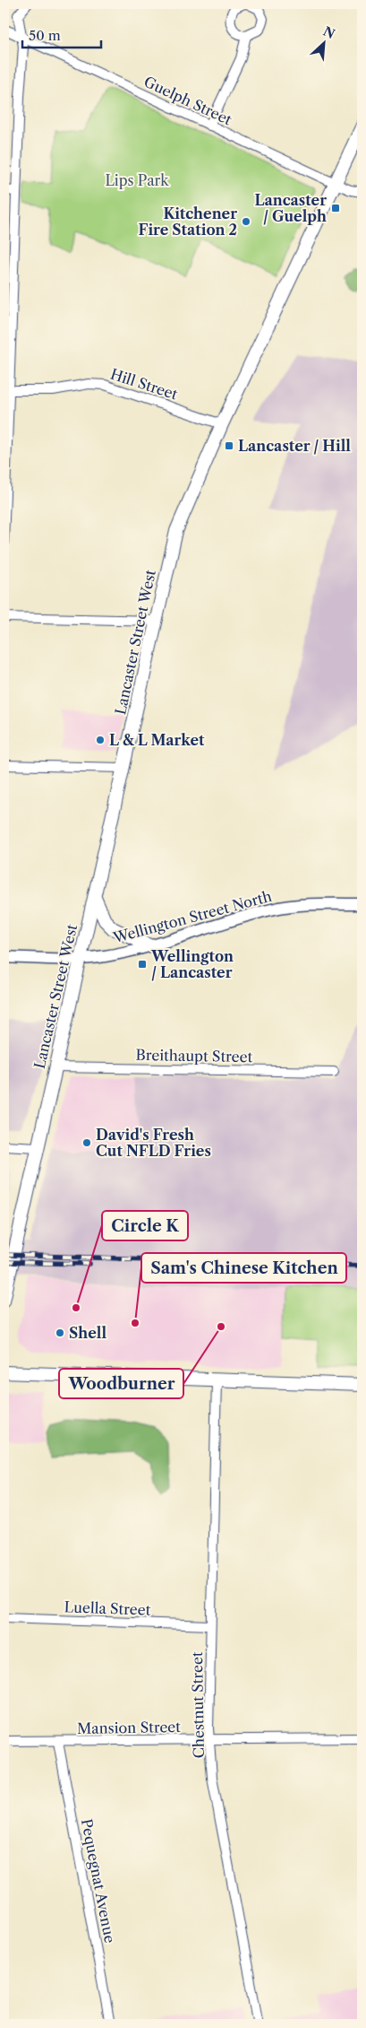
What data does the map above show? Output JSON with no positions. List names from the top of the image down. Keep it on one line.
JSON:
{"streets":{"main road":["Lancaster Street West"],"street":["Guelph Street","Hill Street","Wellington Street North","Breithaupt Street","Luella Street","Chestnut Street","Mansion Street","Pequegnat Avenue"]},"crossings":[["Guelph Street","Lancaster Street West"],["Hill Street","Lancaster Street West"],["Lancaster Street West","Wellington Street North"],["Lancaster Street West","Breithaupt Street"],["Luella Street","Chestnut Street"],["Chestnut Street","Mansion Street"],["Mansion Street","Pequegnat Avenue"]],"parks":["Lips Park"],"places":{"transit":["Lancaster / Guelph","Lancaster / Hill","Wellington / Lancaster"],"other":["Kitchener Fire Station 2","L & L Market","David's Fresh Cut NFLD Fries","Circle K","Sam's Chinese Kitchen","Woodburner","Shell"]},"scale_bar":"50 m","north":"top right"}
